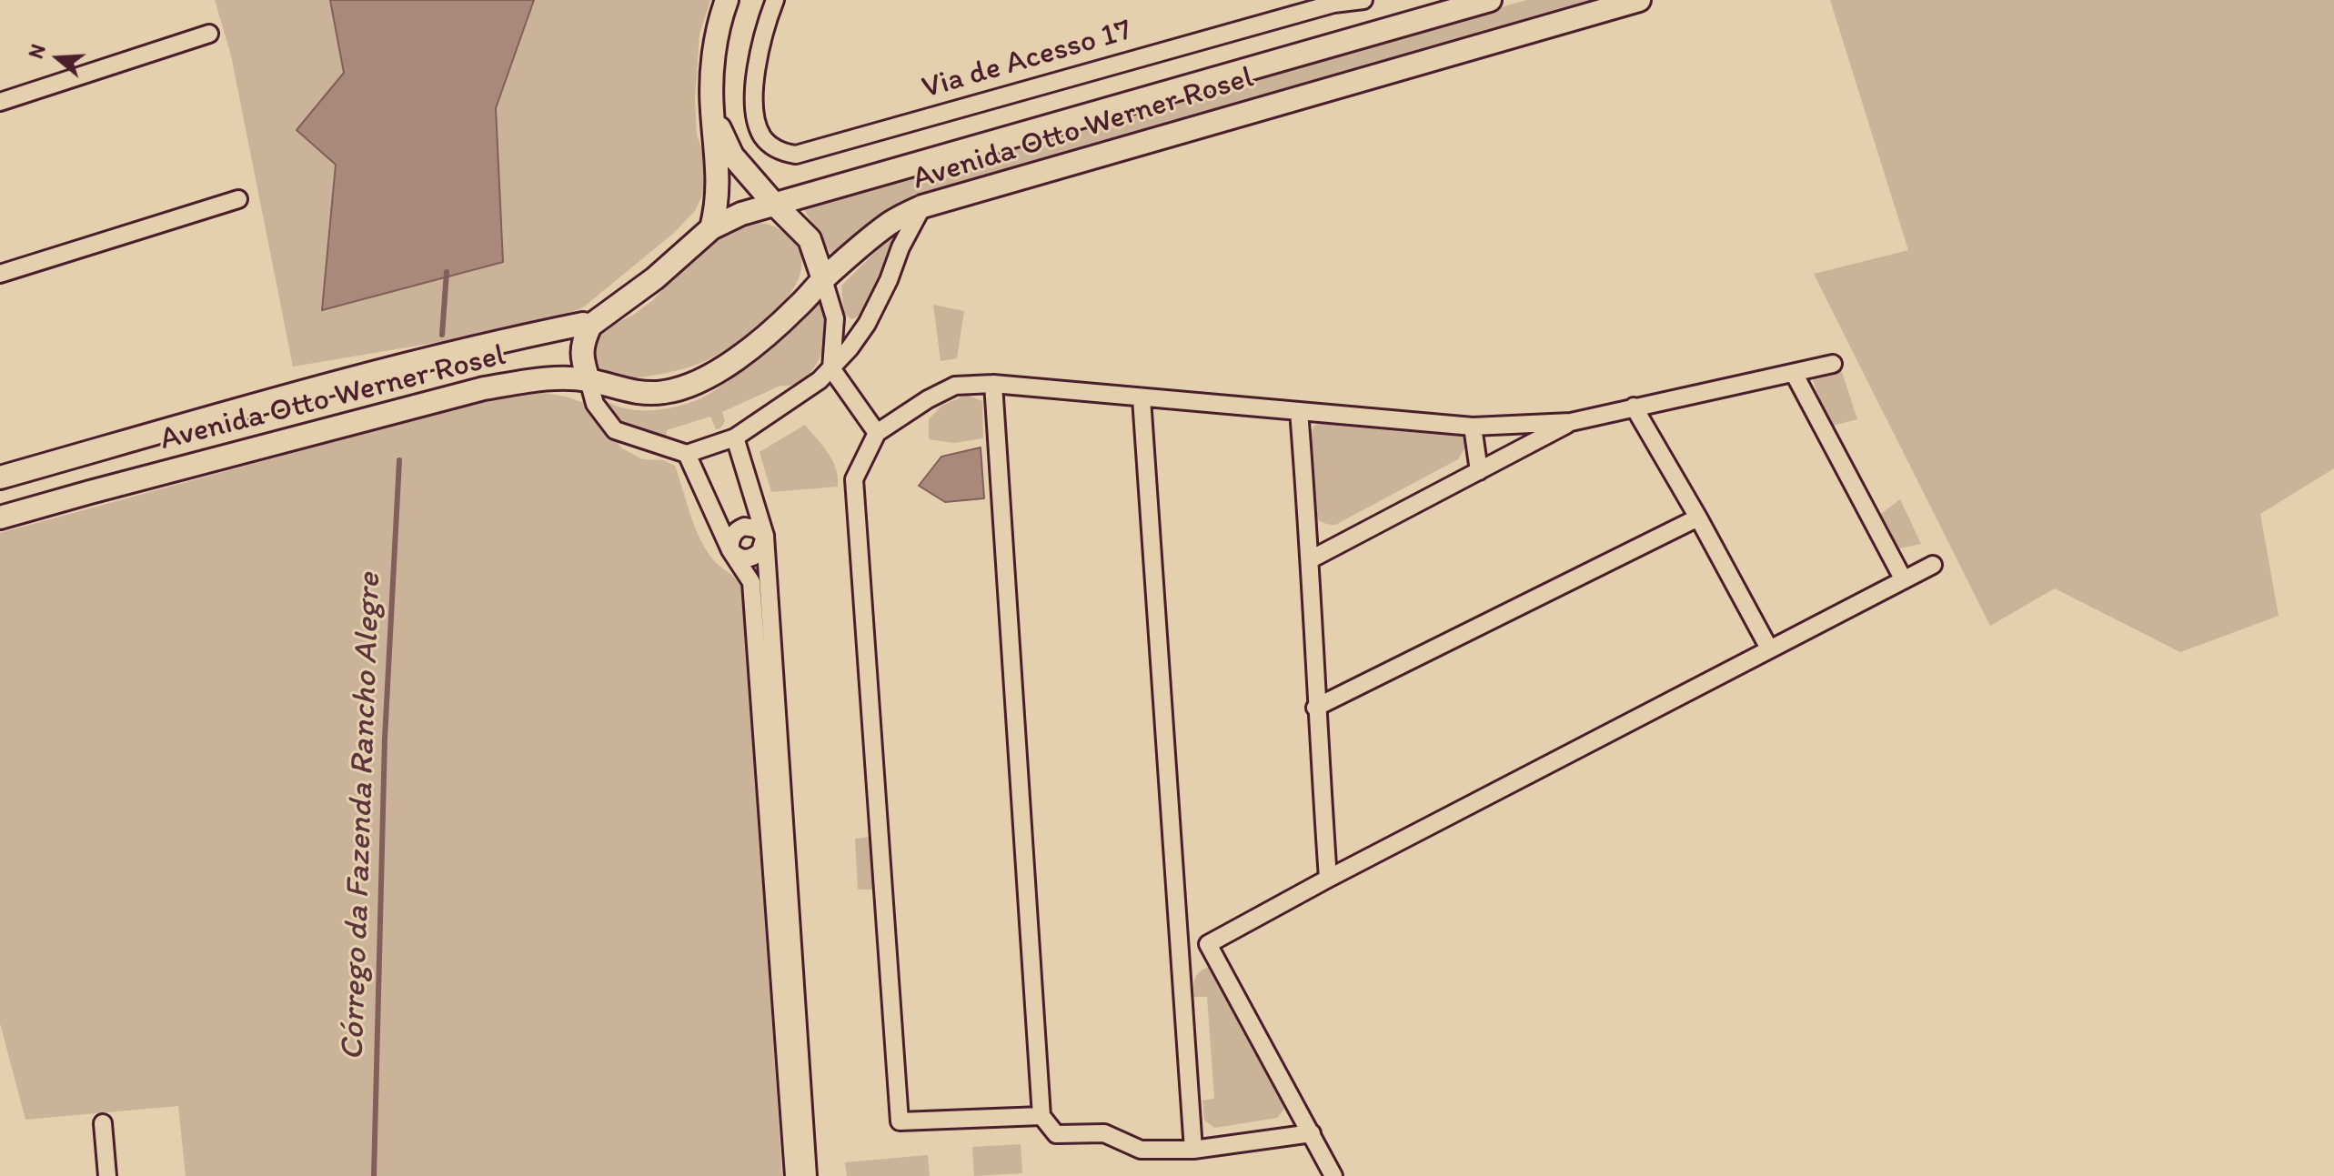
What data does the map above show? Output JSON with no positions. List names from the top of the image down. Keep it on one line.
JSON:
{"streets":{"street":["Via de Acesso 17","Avenida Otto Werner Rosel"]},"water":["Córrego da Fazenda Rancho Alegre"],"north":"left"}
